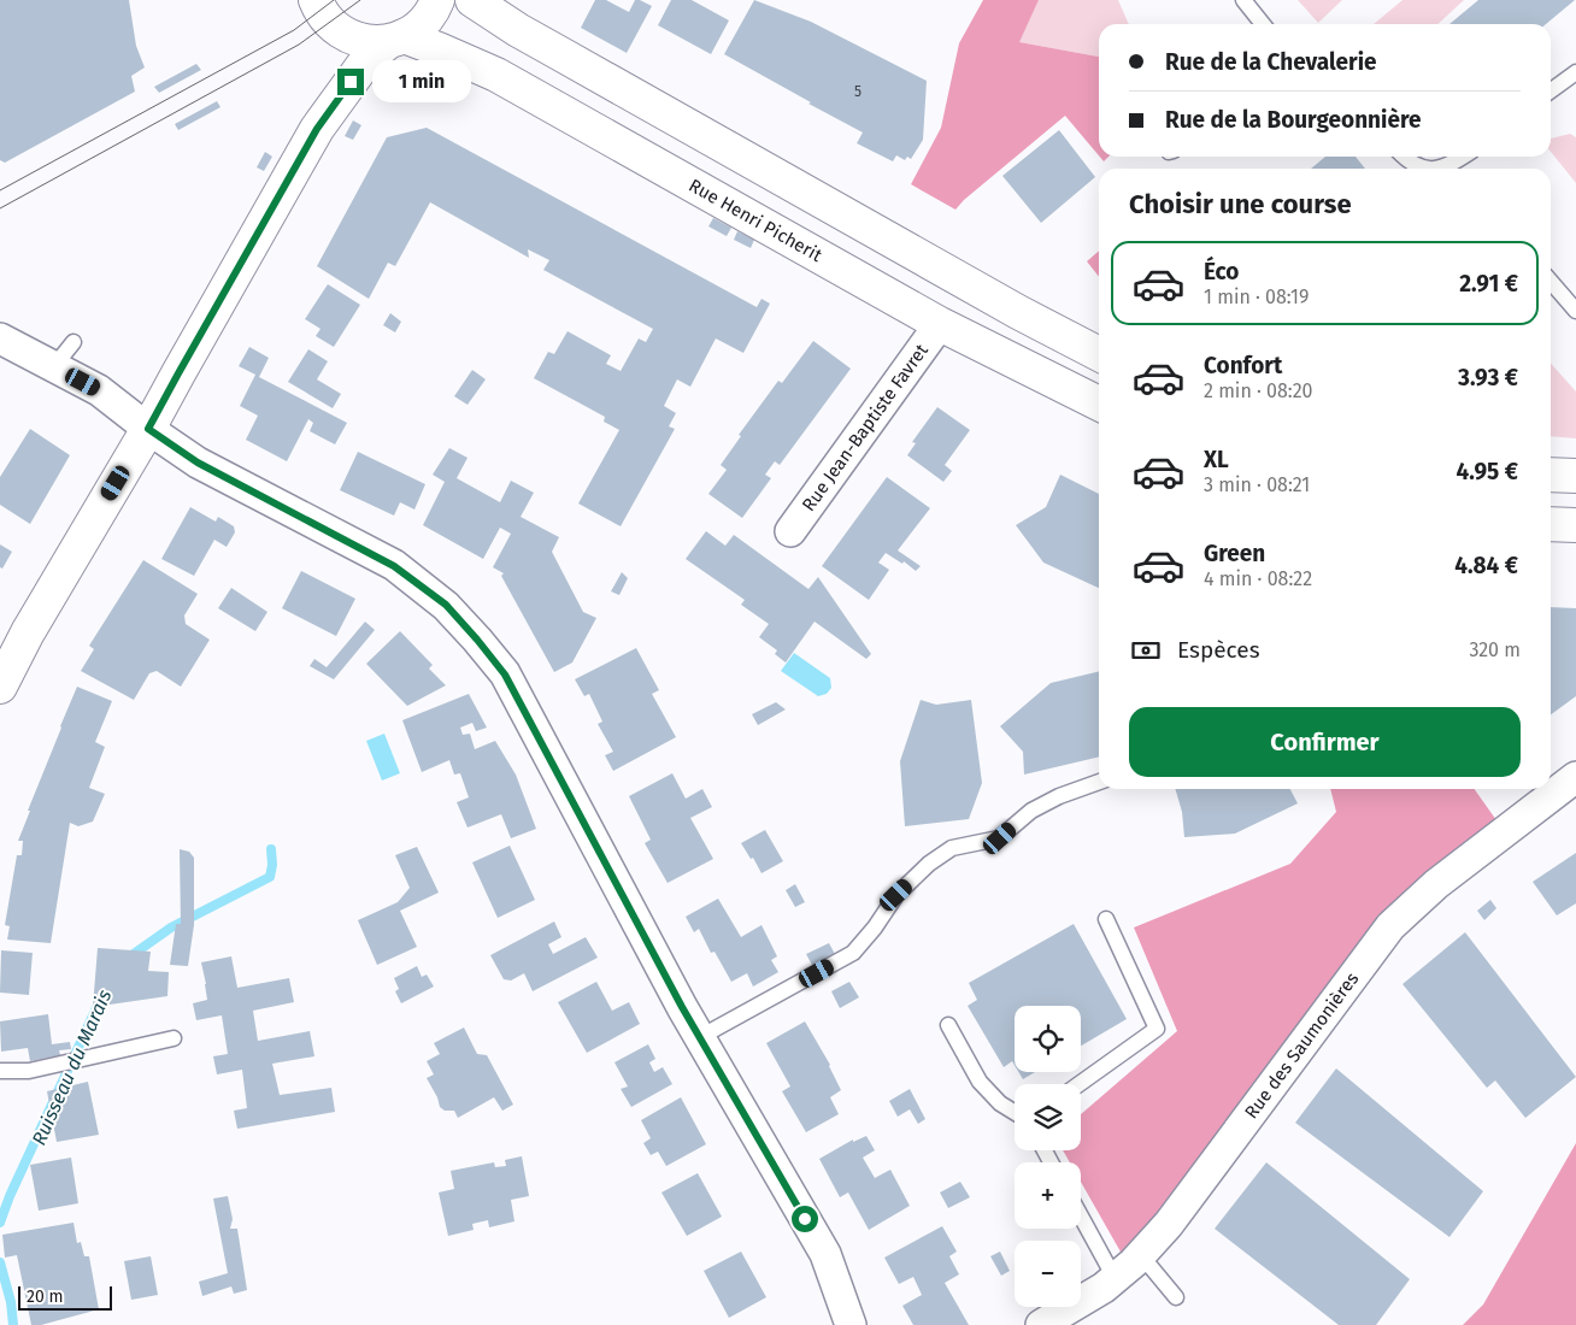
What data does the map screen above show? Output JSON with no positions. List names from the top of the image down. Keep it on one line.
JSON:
{"streets":{"main road":["Rue Henri Picherit"],"street":["Rue Jean-Baptiste Favret","Rue des Saumonières"]},"crossings":[["Rue Henri Picherit","Rue Jean-Baptiste Favret"]],"water":["Ruisseau du Marais"],"house_numbers":["5"],"scale_bar":"20 m","page":{"banner":["Rue de la Chevalerie","Rue de la Bourgeonnière"],"bubble":"1 min","heading":"Choisir une course","list":[{"name":"Éco","note":"1 min · 08:19","value":"2.91 €"},{"name":"Confort","note":"2 min · 08:20","value":"3.93 €"},{"name":"XL","note":"3 min · 08:21","value":"4.95 €"},{"name":"Green","note":"4 min · 08:22","value":"4.84 €"}],"pay":["Espèces","320 m"],"buttons":"Confirmer","map_buttons":["+","−"],"scale":"20 m"}}
